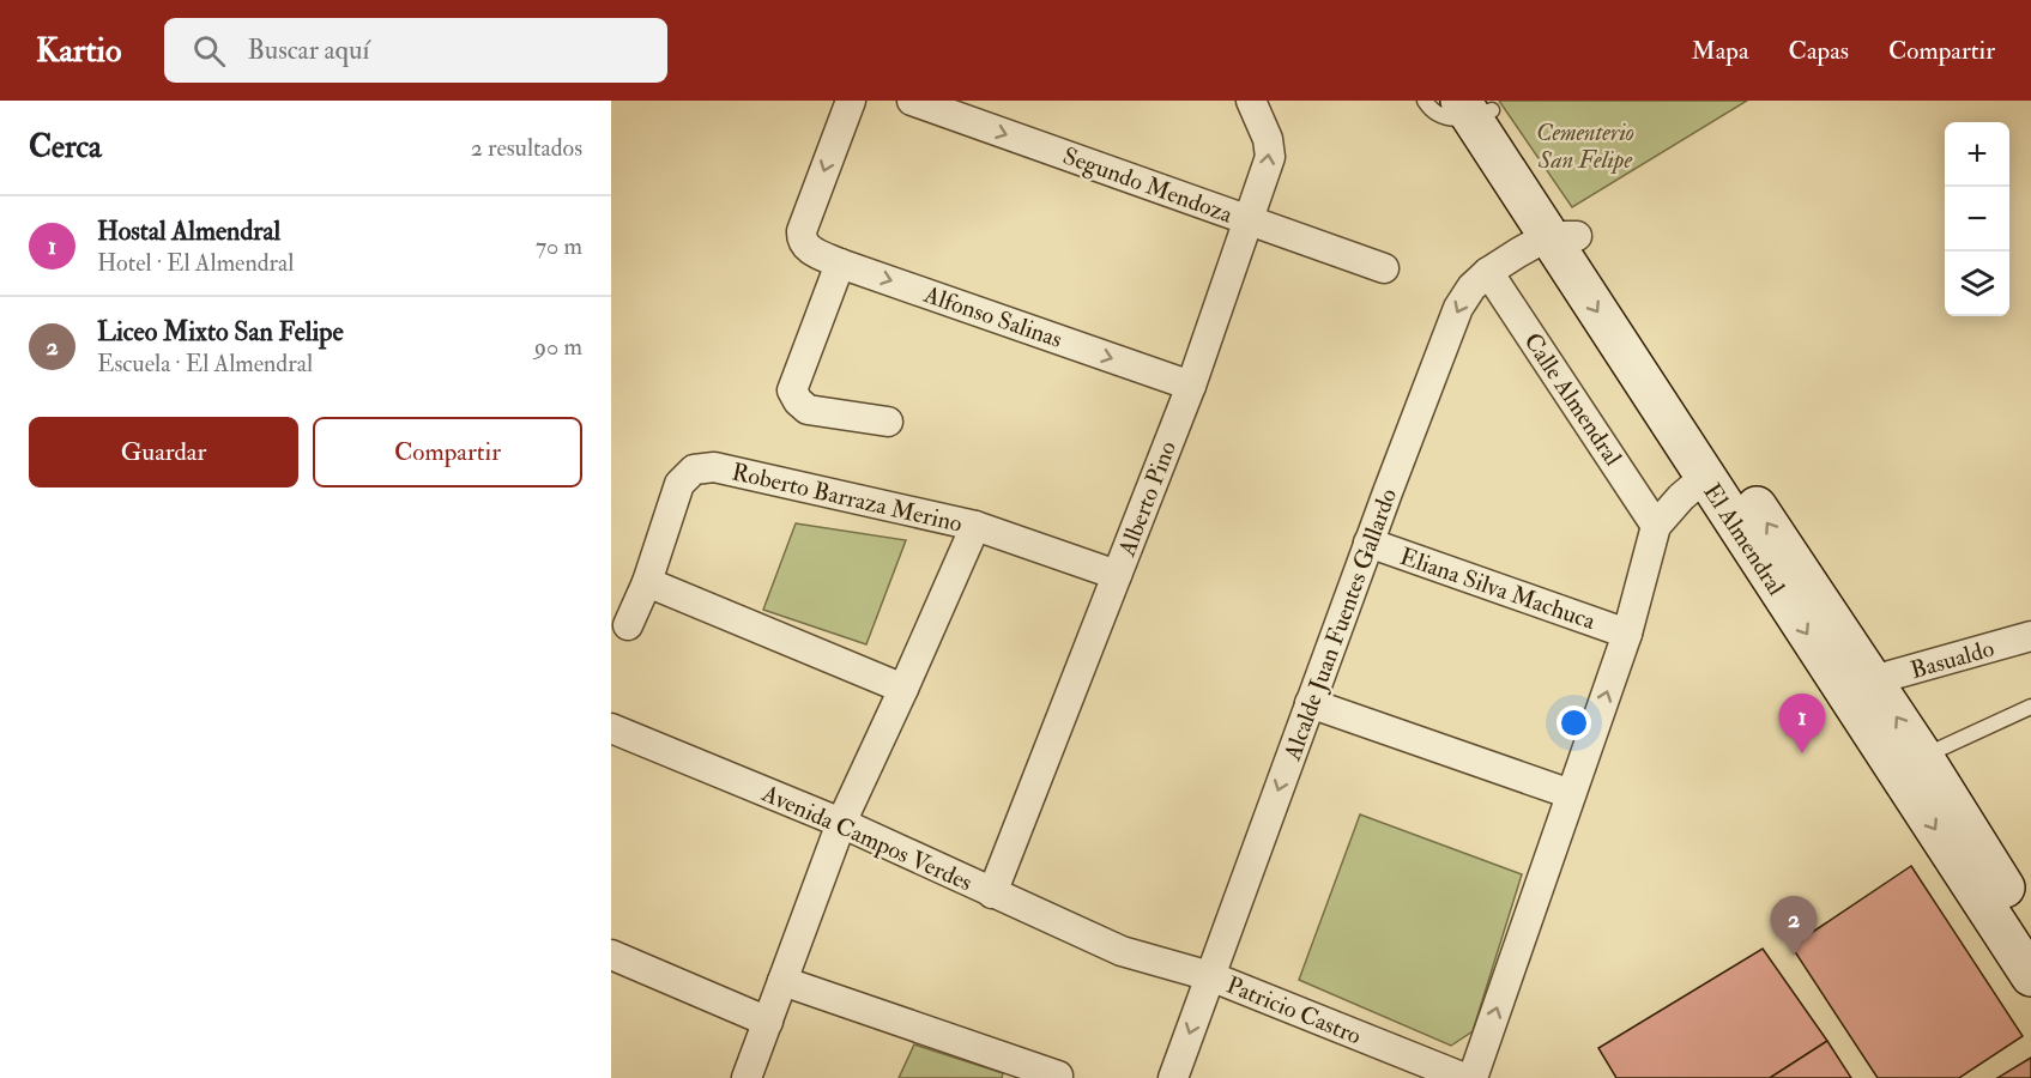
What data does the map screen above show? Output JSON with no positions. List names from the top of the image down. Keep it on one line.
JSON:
{"streets":{"main road":["El Almendral"],"street":["Segundo Mendoza","Alfonso Salinas","Calle Almendral","Roberto Barraza Merino","Alberto Pino","Eliana Silva Machuca","Alcalde Juan Fuentes Gallardo","Basualdo","Avenida Campos Verdes","Patricio Castro"]},"crossings":[["Segundo Mendoza","Alberto Pino"],["Alfonso Salinas","Alberto Pino"],["Calle Almendral","Alcalde Juan Fuentes Gallardo"],["Roberto Barraza Merino","Alberto Pino"],["Alberto Pino","Avenida Campos Verdes"],["El Almendral","Alcalde Juan Fuentes Gallardo"],["El Almendral","Basualdo"],["Eliana Silva Machuca","Alcalde Juan Fuentes Gallardo"],["Alcalde Juan Fuentes Gallardo","Patricio Castro"],["Avenida Campos Verdes","Patricio Castro"]],"one_way":["Segundo Mendoza","Alcalde Juan Fuentes Gallardo"],"parks":["Cementerio San Felipe"],"page":{"header":"Kartio","search":"Buscar aquí","nav":["Mapa","Capas","Compartir"],"heading":["Cerca","2 resultados"],"map_buttons":["+","−"],"list":[{"mark":"1","name":"Hostal Almendral","note":"Hotel · El Almendral","value":"70 m"},{"mark":"2","name":"Liceo Mixto San Felipe","note":"Escuela · El Almendral","value":"90 m"}],"buttons":["Guardar","Compartir"],"pins":["1","2"]}}
